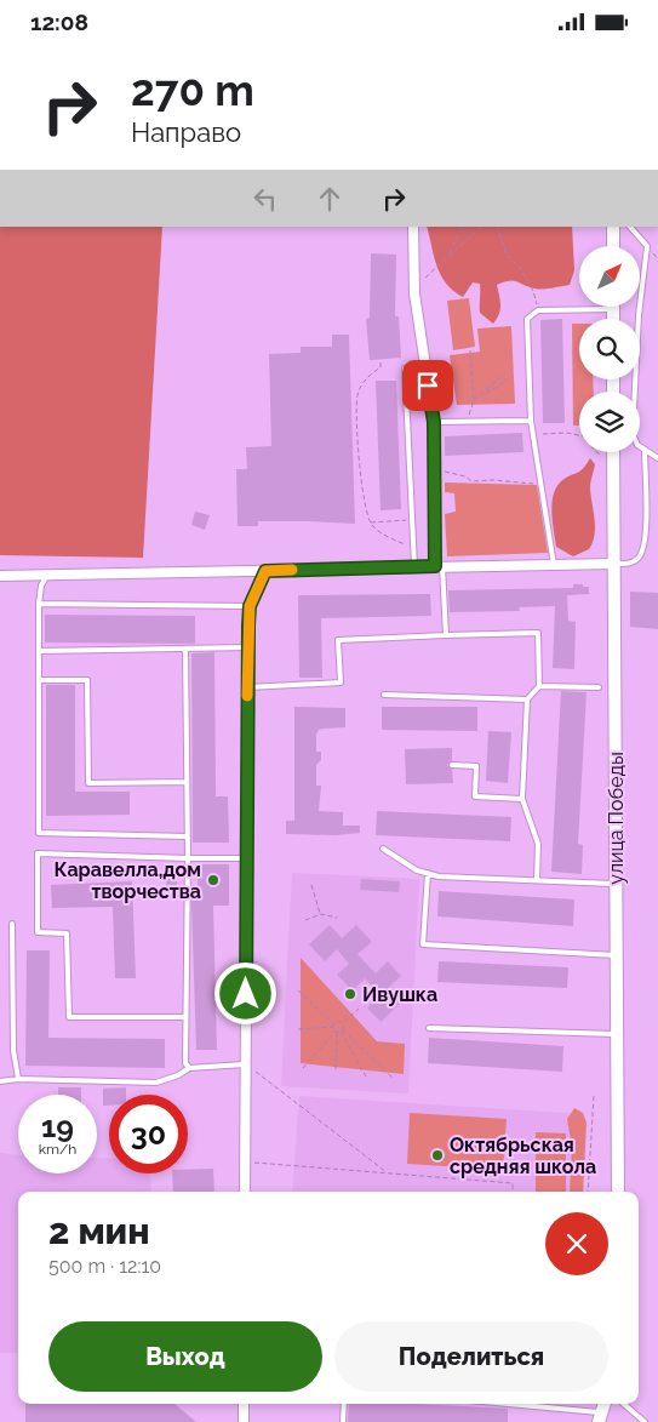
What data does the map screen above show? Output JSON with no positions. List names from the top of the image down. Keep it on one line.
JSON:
{"streets":{"street":["улица Победы"]},"places":["Каравелла,дом творчества","Ивушка","Октябрьская средняя школа"],"north":"top right","page":{"status":"12:08","turn":["270 m","Направо"],"speed":"19 km/h","limit":"30","heading":["2 мин","500 m · 12:10"],"buttons":["Выход","Поделиться"]}}
